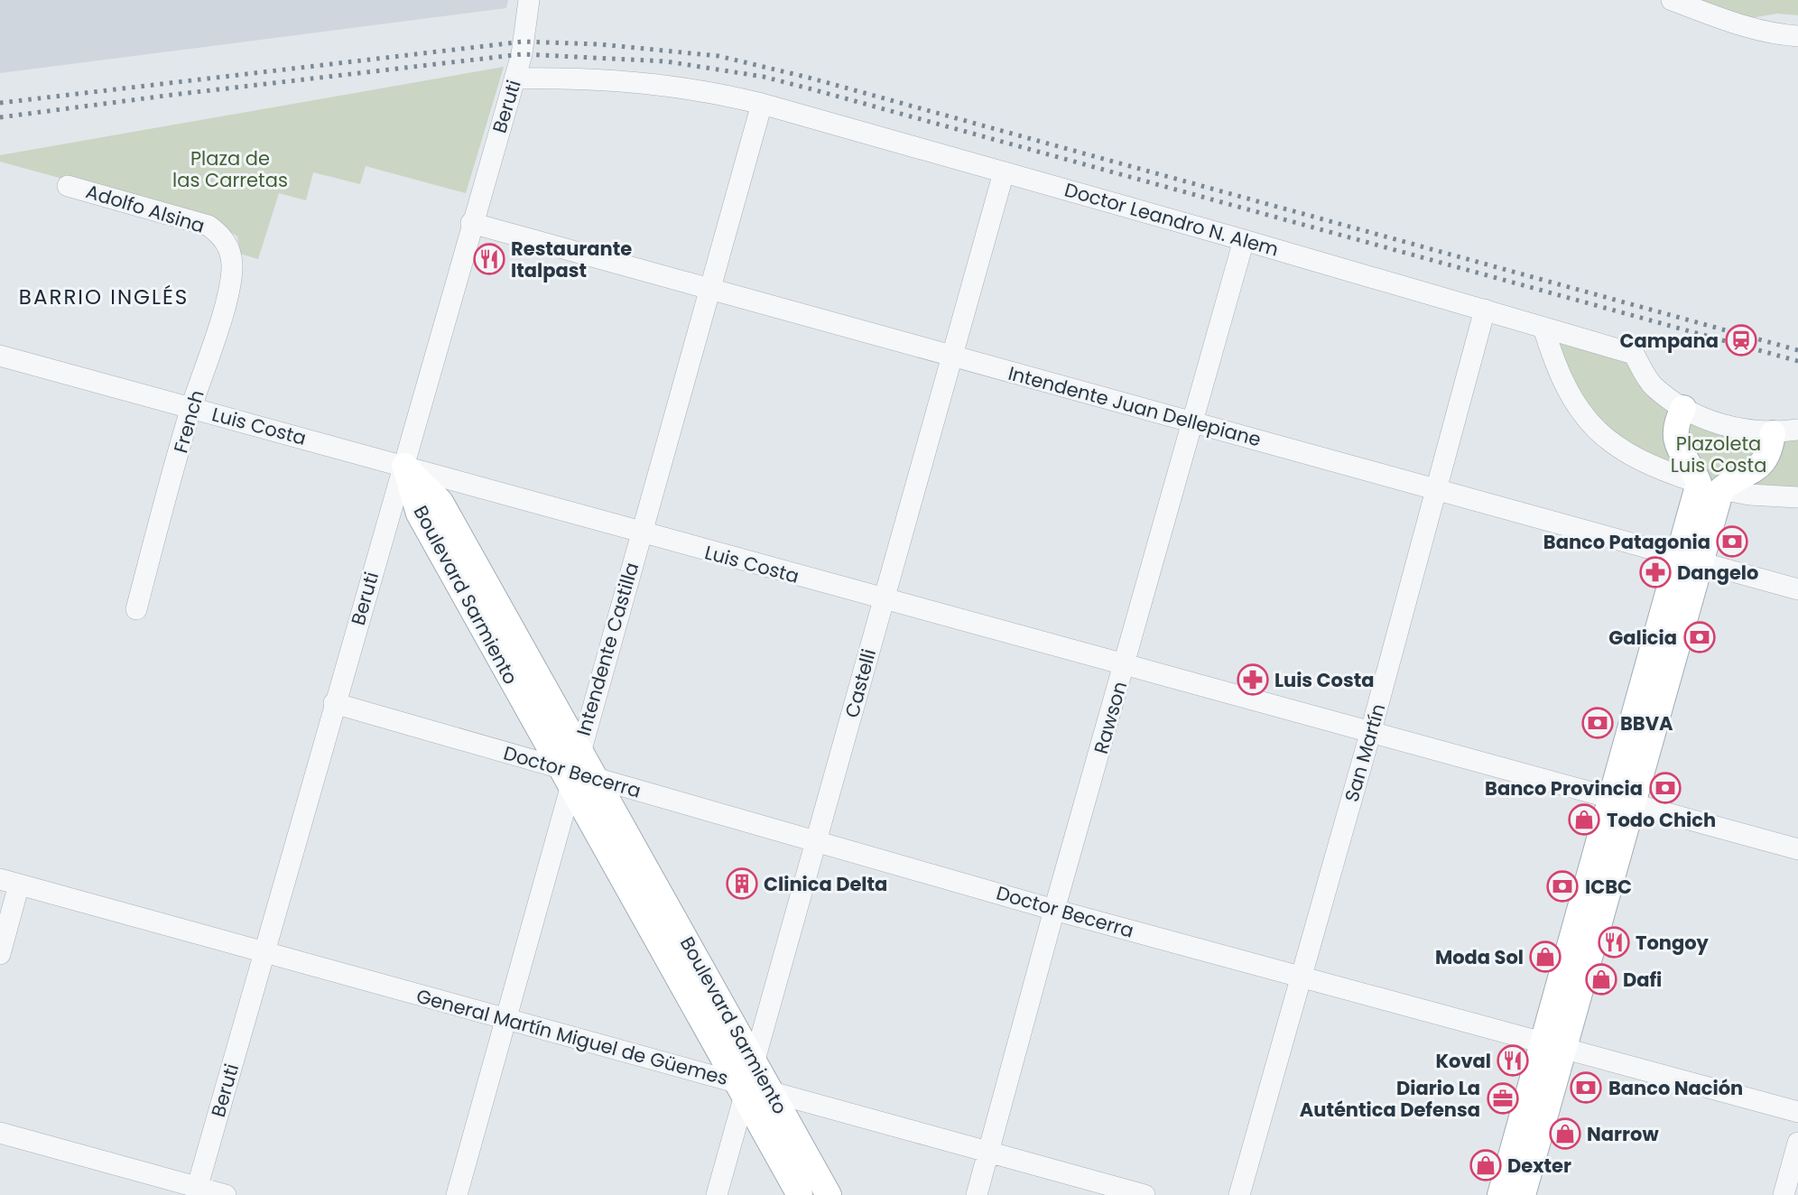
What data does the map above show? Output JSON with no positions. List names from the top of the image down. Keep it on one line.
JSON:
{"streets":{"main road":["Boulevard Sarmiento"],"street":["Beruti","Adolfo Alsina","Doctor Leandro N. Alem","Intendente Juan Dellepiane","French","Luis Costa","Intendente Castilla","Castelli","Rawson","San Martín","Doctor Becerra","General Martín Miguel de Güemes"]},"crossings":[["Beruti","Doctor Leandro N. Alem"],["Beruti","Intendente Juan Dellepiane"],["Beruti","Luis Costa"],["Beruti","Boulevard Sarmiento"],["Beruti","Doctor Becerra"],["Beruti","General Martín Miguel de Güemes"],["Adolfo Alsina","French"],["Doctor Leandro N. Alem","Intendente Castilla"],["Doctor Leandro N. Alem","Castelli"],["Doctor Leandro N. Alem","Rawson"],["Doctor Leandro N. Alem","San Martín"],["Intendente Juan Dellepiane","Intendente Castilla"],["Intendente Juan Dellepiane","Castelli"],["Intendente Juan Dellepiane","Rawson"],["Intendente Juan Dellepiane","San Martín"],["French","Luis Costa"],["Luis Costa","Boulevard Sarmiento"],["Luis Costa","Intendente Castilla"],["Luis Costa","Castelli"],["Luis Costa","Rawson"],["Luis Costa","San Martín"],["Boulevard Sarmiento","Intendente Castilla"],["Boulevard Sarmiento","Castelli"],["Boulevard Sarmiento","Doctor Becerra"],["Boulevard Sarmiento","General Martín Miguel de Güemes"],["Intendente Castilla","Doctor Becerra"],["Intendente Castilla","General Martín Miguel de Güemes"],["Castelli","Doctor Becerra"],["Castelli","General Martín Miguel de Güemes"],["Rawson","Doctor Becerra"],["Rawson","General Martín Miguel de Güemes"],["San Martín","Doctor Becerra"]],"districts":["BARRIO INGLÉS"],"parks":["Plaza de las Carretas","Plazoleta Luis Costa"],"places":{"restaurant":["Restaurante Italpast","Tongoy","Koval"],"station":["Campana"],"bank":["Banco Patagonia","Galicia","BBVA","Banco Provincia","ICBC","Banco Nación"],"pharmacy":["Dangelo","Luis Costa"],"shop":["Todo Chich","Moda Sol","Dafi","Narrow","Dexter"],"building":["Clinica Delta"],"office":["Diario La Auténtica Defensa"]}}
